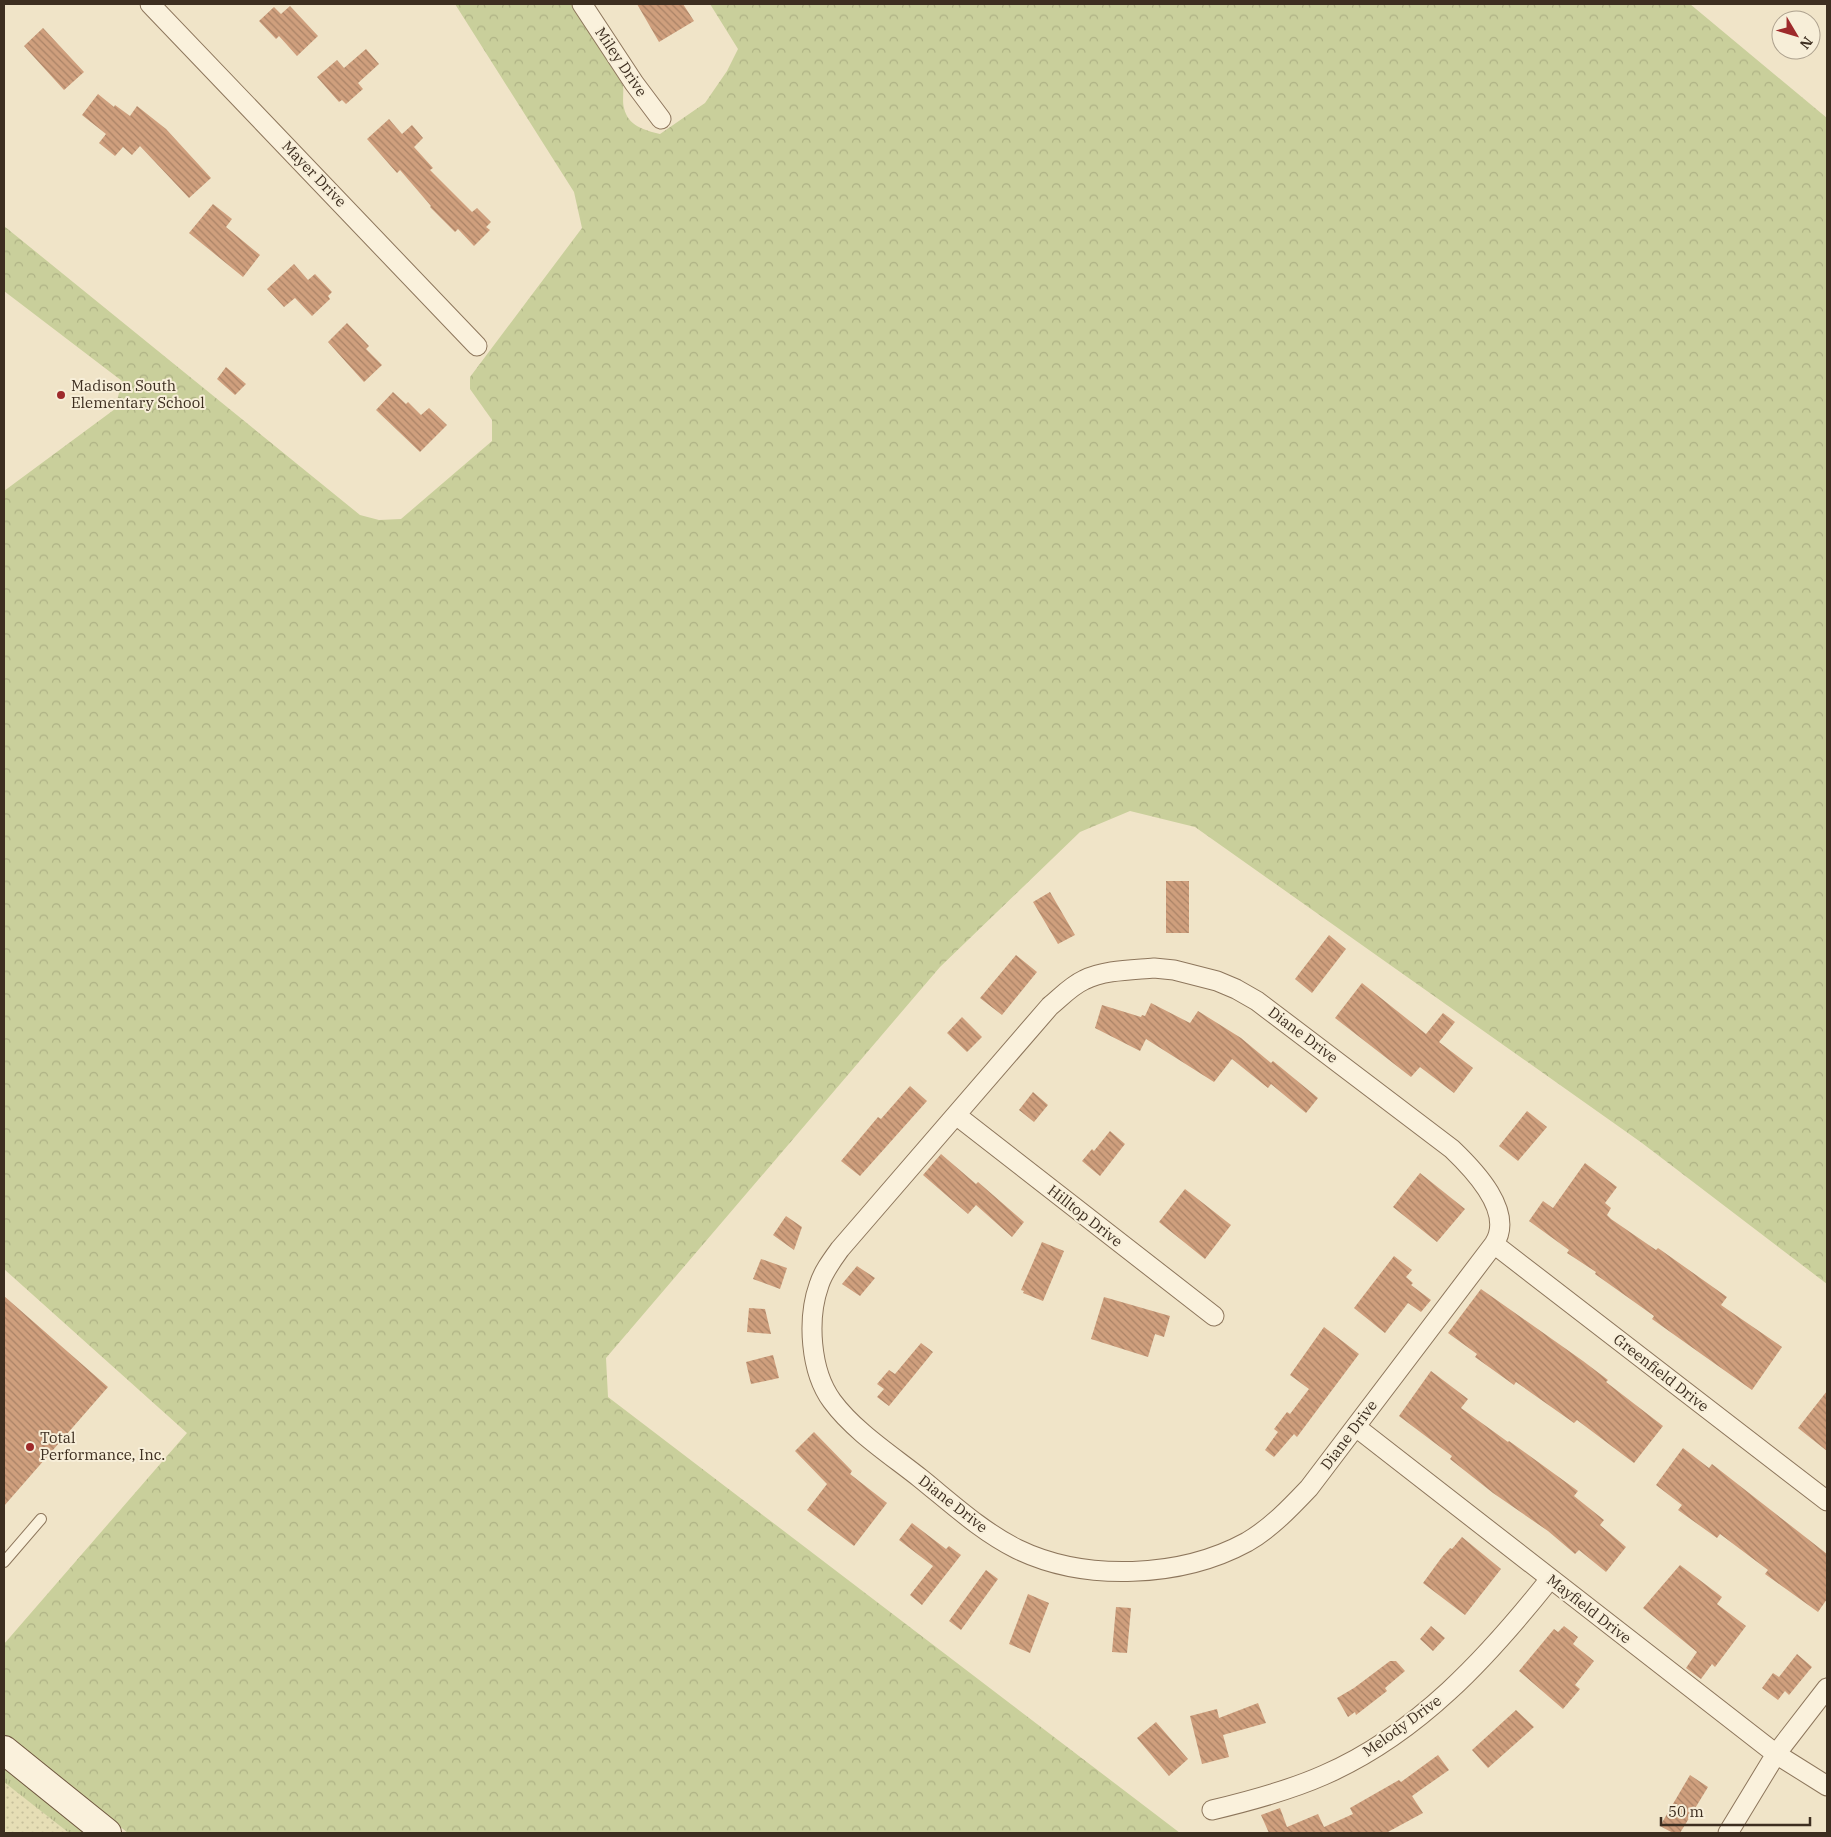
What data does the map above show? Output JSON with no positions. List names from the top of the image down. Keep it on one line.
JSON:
{"streets":{"street":["Miley Drive","Mayer Drive","Diane Drive","Hilltop Drive","Greenfield Drive","Mayfield Drive","Melody Drive"]},"crossings":[["Diane Drive","Hilltop Drive"],["Diane Drive","Greenfield Drive"],["Diane Drive","Mayfield Drive"],["Mayfield Drive","Melody Drive"]],"places":["Madison South Elementary School","Total Performance, Inc."],"scale_bar":"50 m","north":"bottom right"}
